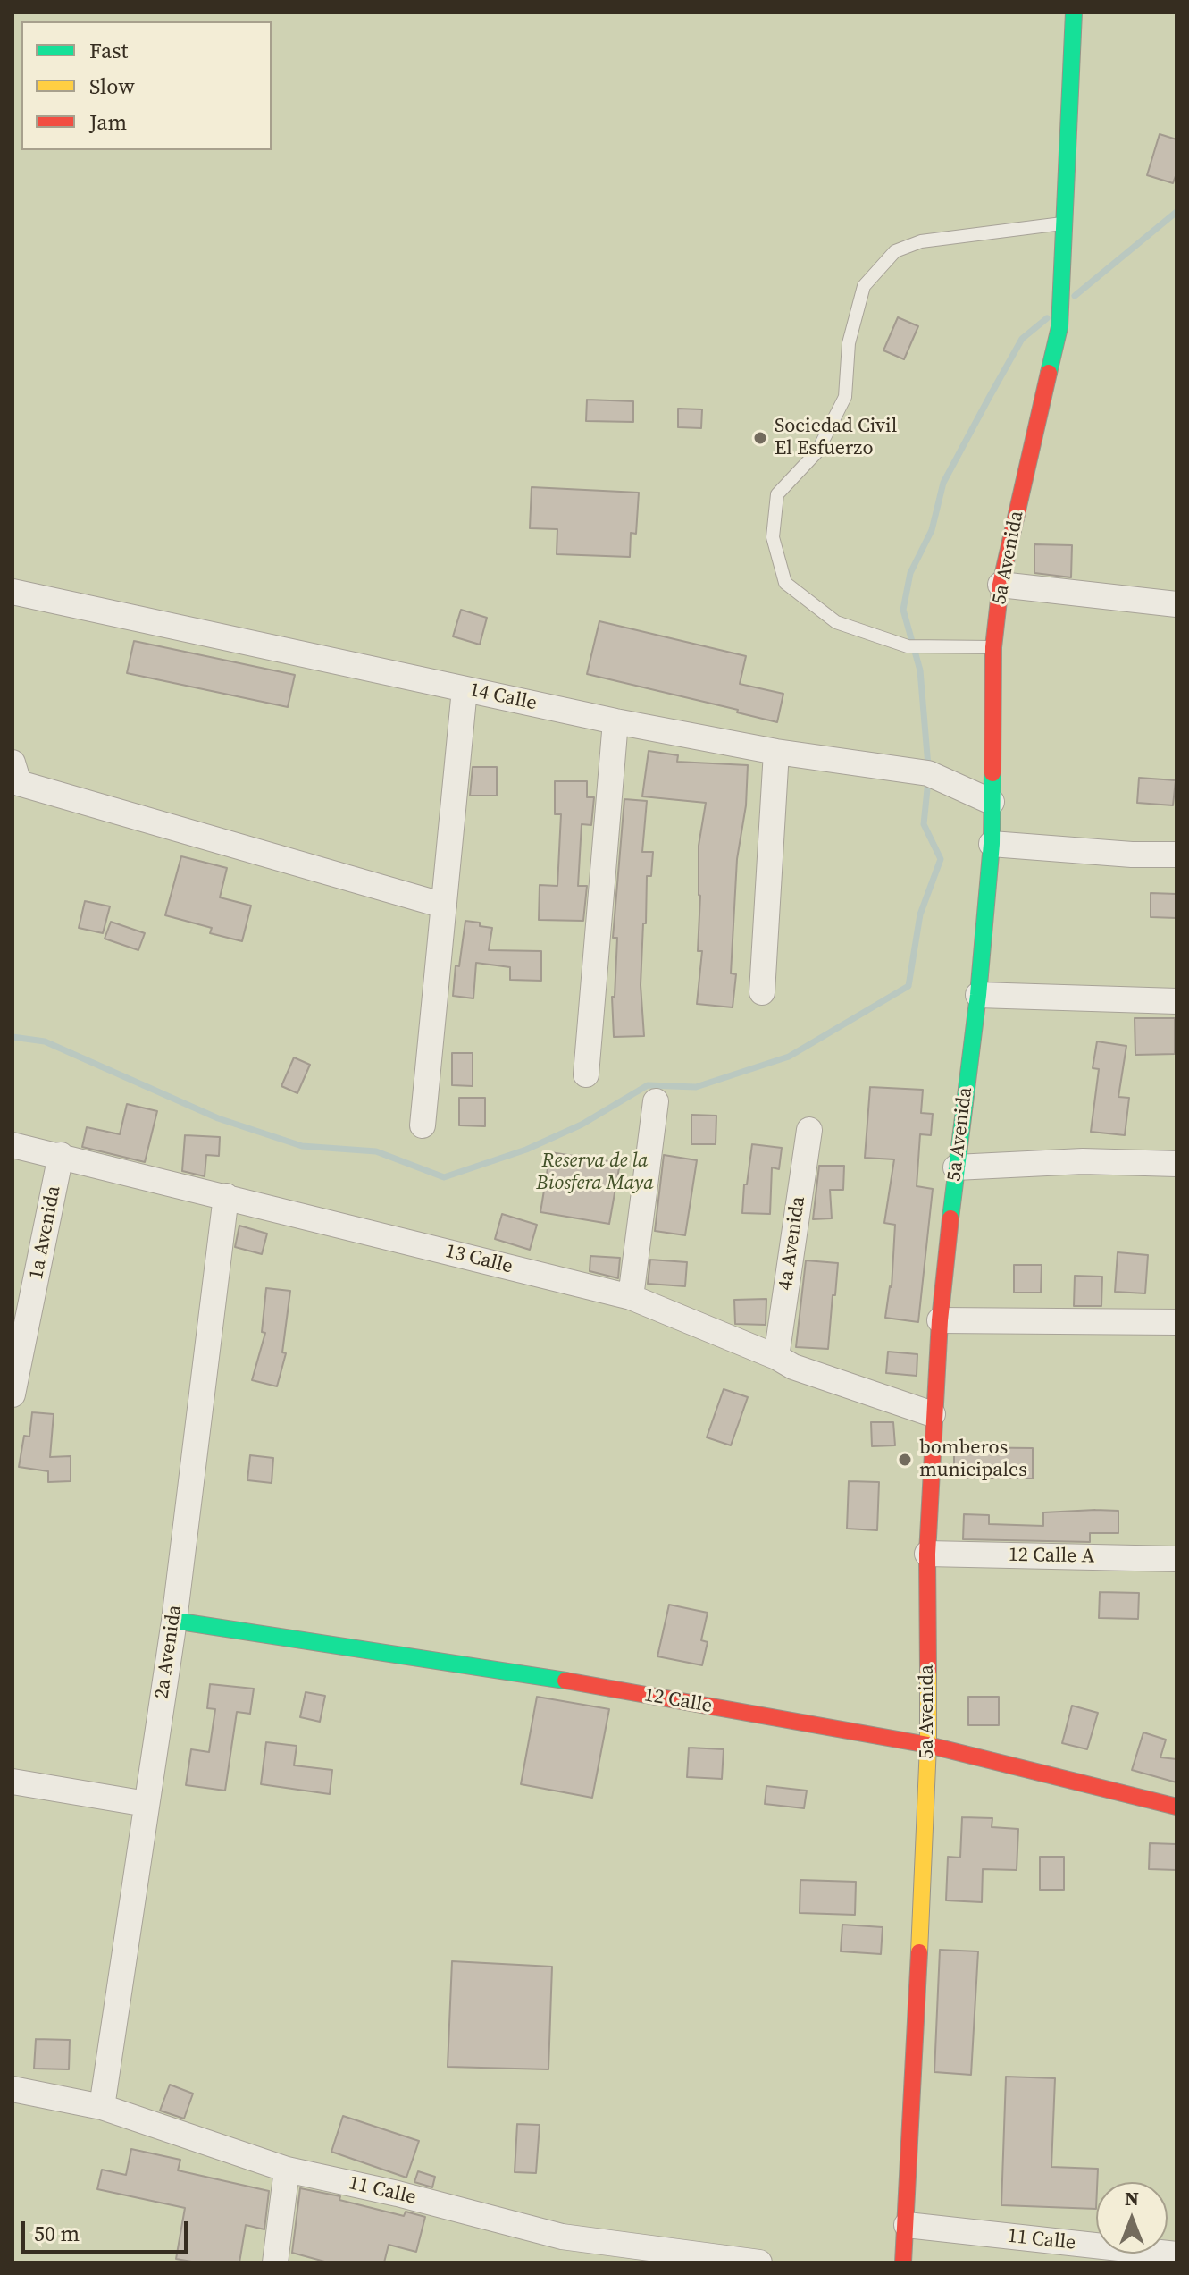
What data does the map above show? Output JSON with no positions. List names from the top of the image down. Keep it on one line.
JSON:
{"streets":{"street":["5a Avenida","14 Calle","1a Avenida","4a Avenida","13 Calle","12 Calle A","2a Avenida","12 Calle","11 Calle"]},"crossings":[["5a Avenida","14 Calle"],["5a Avenida","13 Calle"],["5a Avenida","12 Calle A"],["5a Avenida","12 Calle"],["5a Avenida","11 Calle"],["1a Avenida","13 Calle"],["4a Avenida","13 Calle"],["13 Calle","2a Avenida"],["2a Avenida","12 Calle"],["2a Avenida","11 Calle"]],"parks":["Reserva de la Biosfera Maya"],"places":["Sociedad Civil El Esfuerzo","bomberos municipales"],"legend":["Fast","Slow","Jam"],"scale_bar":"50 m","north":"top"}
